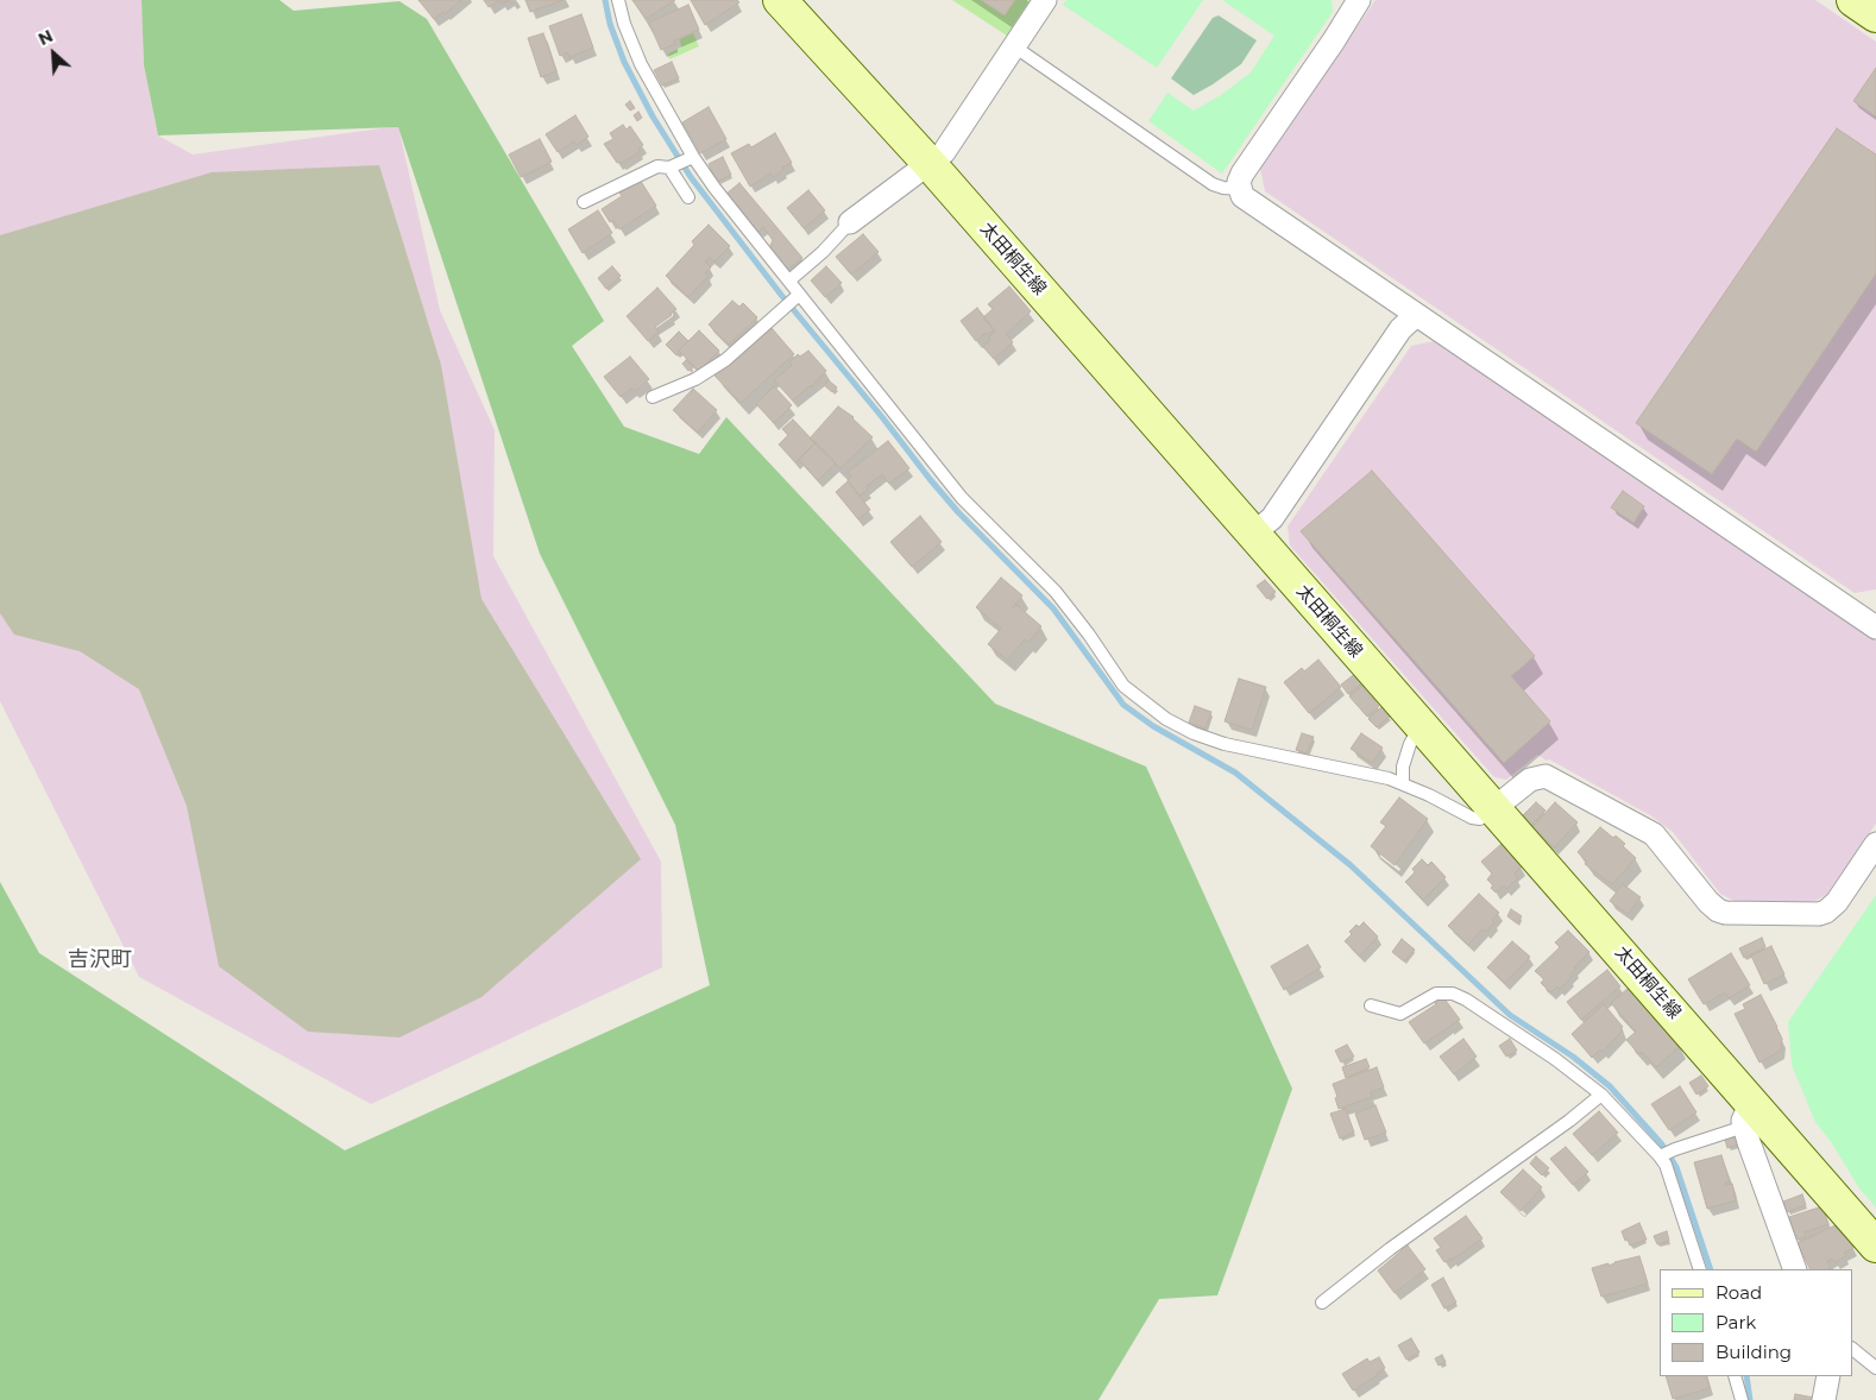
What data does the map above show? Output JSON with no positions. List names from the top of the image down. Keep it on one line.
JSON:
{"streets":{"main road":["太田桐生線"]},"districts":["吉沢町"],"legend":["Road","Park","Building"],"north":"top left"}
